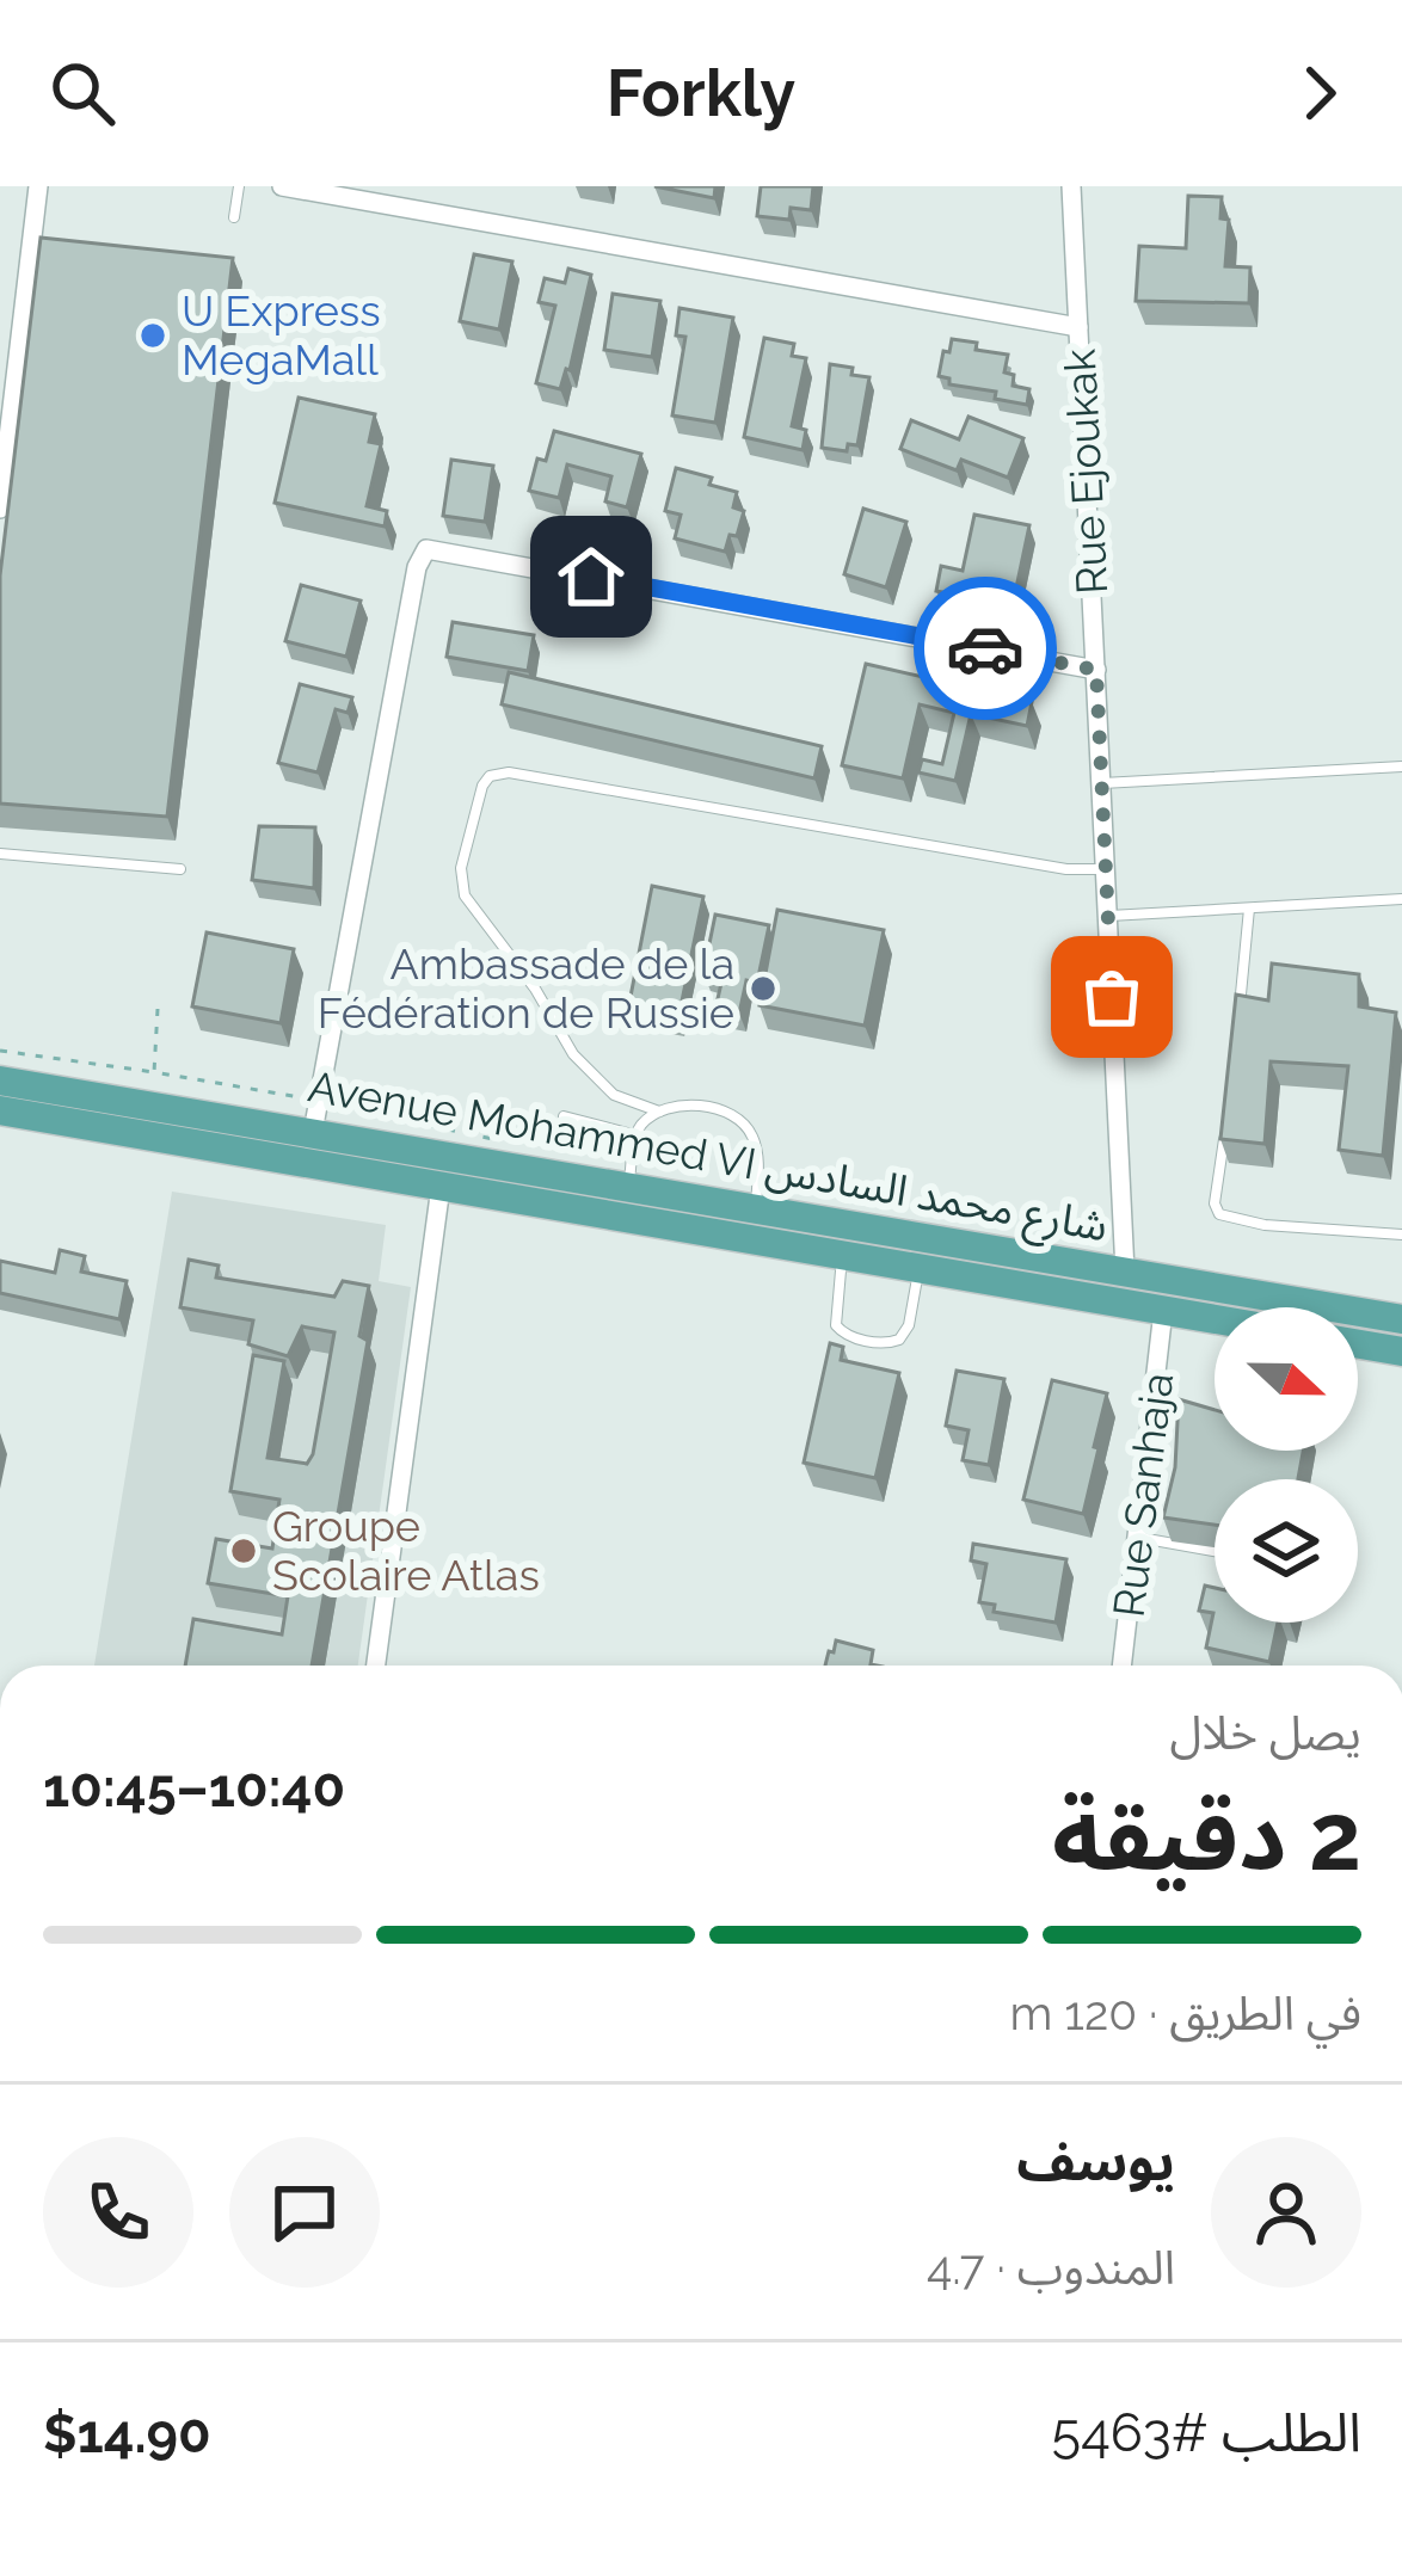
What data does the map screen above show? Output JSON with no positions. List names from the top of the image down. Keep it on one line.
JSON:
{"streets":{"main road":["Avenue Mohammed VI شارع محمد السادس"],"street":["Rue Ejoukak","Rue Sanhaja"]},"crossings":[["Rue Ejoukak","Avenue Mohammed VI شارع محمد السادس"],["Avenue Mohammed VI شارع محمد السادس","Rue Sanhaja"]],"places":["U Express MegaMall","Ambassade de la Fédération de Russie","Groupe Scolaire Atlas"],"north":"right","page":{"header":"Forkly","heading":["2 دقيقة","يصل خلال","10:40–10:45"],"panel":["يوسف","المندوب · 4.7","الطلب #5463","$14.90"],"bar":"في الطريق · 120 m"}}
